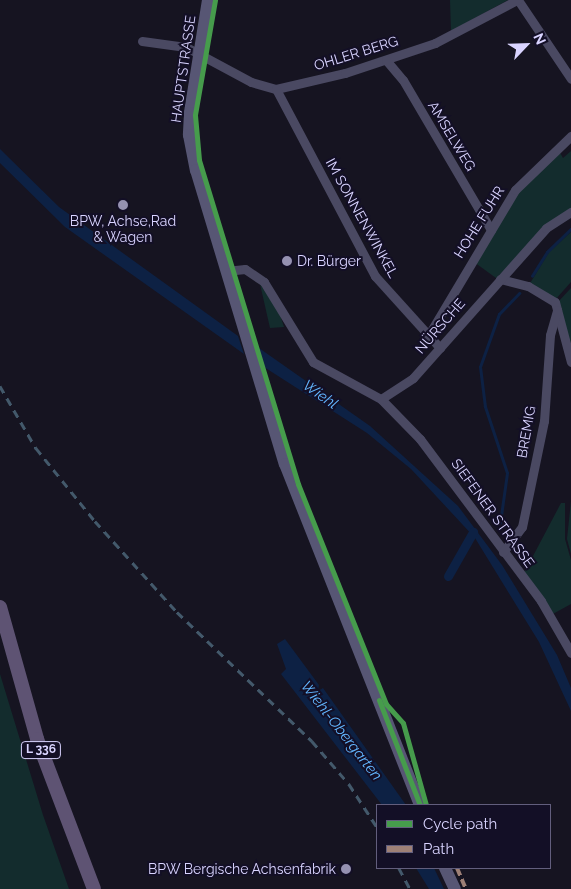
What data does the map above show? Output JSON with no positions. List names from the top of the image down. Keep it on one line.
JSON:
{"streets":{"main road":["L 336"],"street":["OHLER BERG","HAUPTSTRASSE","AMSELWEG","IM SONNENWINKEL","HOHE FUHR","NÜRSCHE","BREMIG","SIEFENER STRASSE"]},"crossings":[["OHLER BERG","AMSELWEG"],["OHLER BERG","IM SONNENWINKEL"],["AMSELWEG","HOHE FUHR"],["IM SONNENWINKEL","HOHE FUHR"],["IM SONNENWINKEL","NÜRSCHE"],["NÜRSCHE","SIEFENER STRASSE"],["BREMIG","SIEFENER STRASSE"]],"water":["Wiehl","Wiehl-Obergarten"],"places":["BPW, Achse,Rad & Wagen","Dr. Bürger","BPW Bergische Achsenfabrik"],"legend":["Cycle path","Path"],"north":"top right"}
